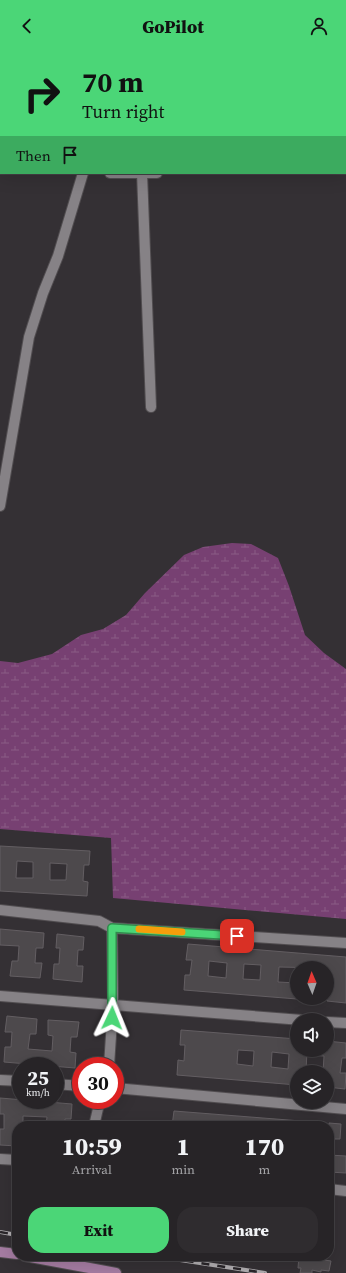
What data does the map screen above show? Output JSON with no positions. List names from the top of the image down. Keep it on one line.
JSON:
{"north":"top","page":{"header":"GoPilot","turn":["70 m","Turn right"],"then":"Then","speed":"25 km/h","limit":"30","eta":["10:59","Arrival","1","min","170","m"],"buttons":["Exit","Share"]}}
